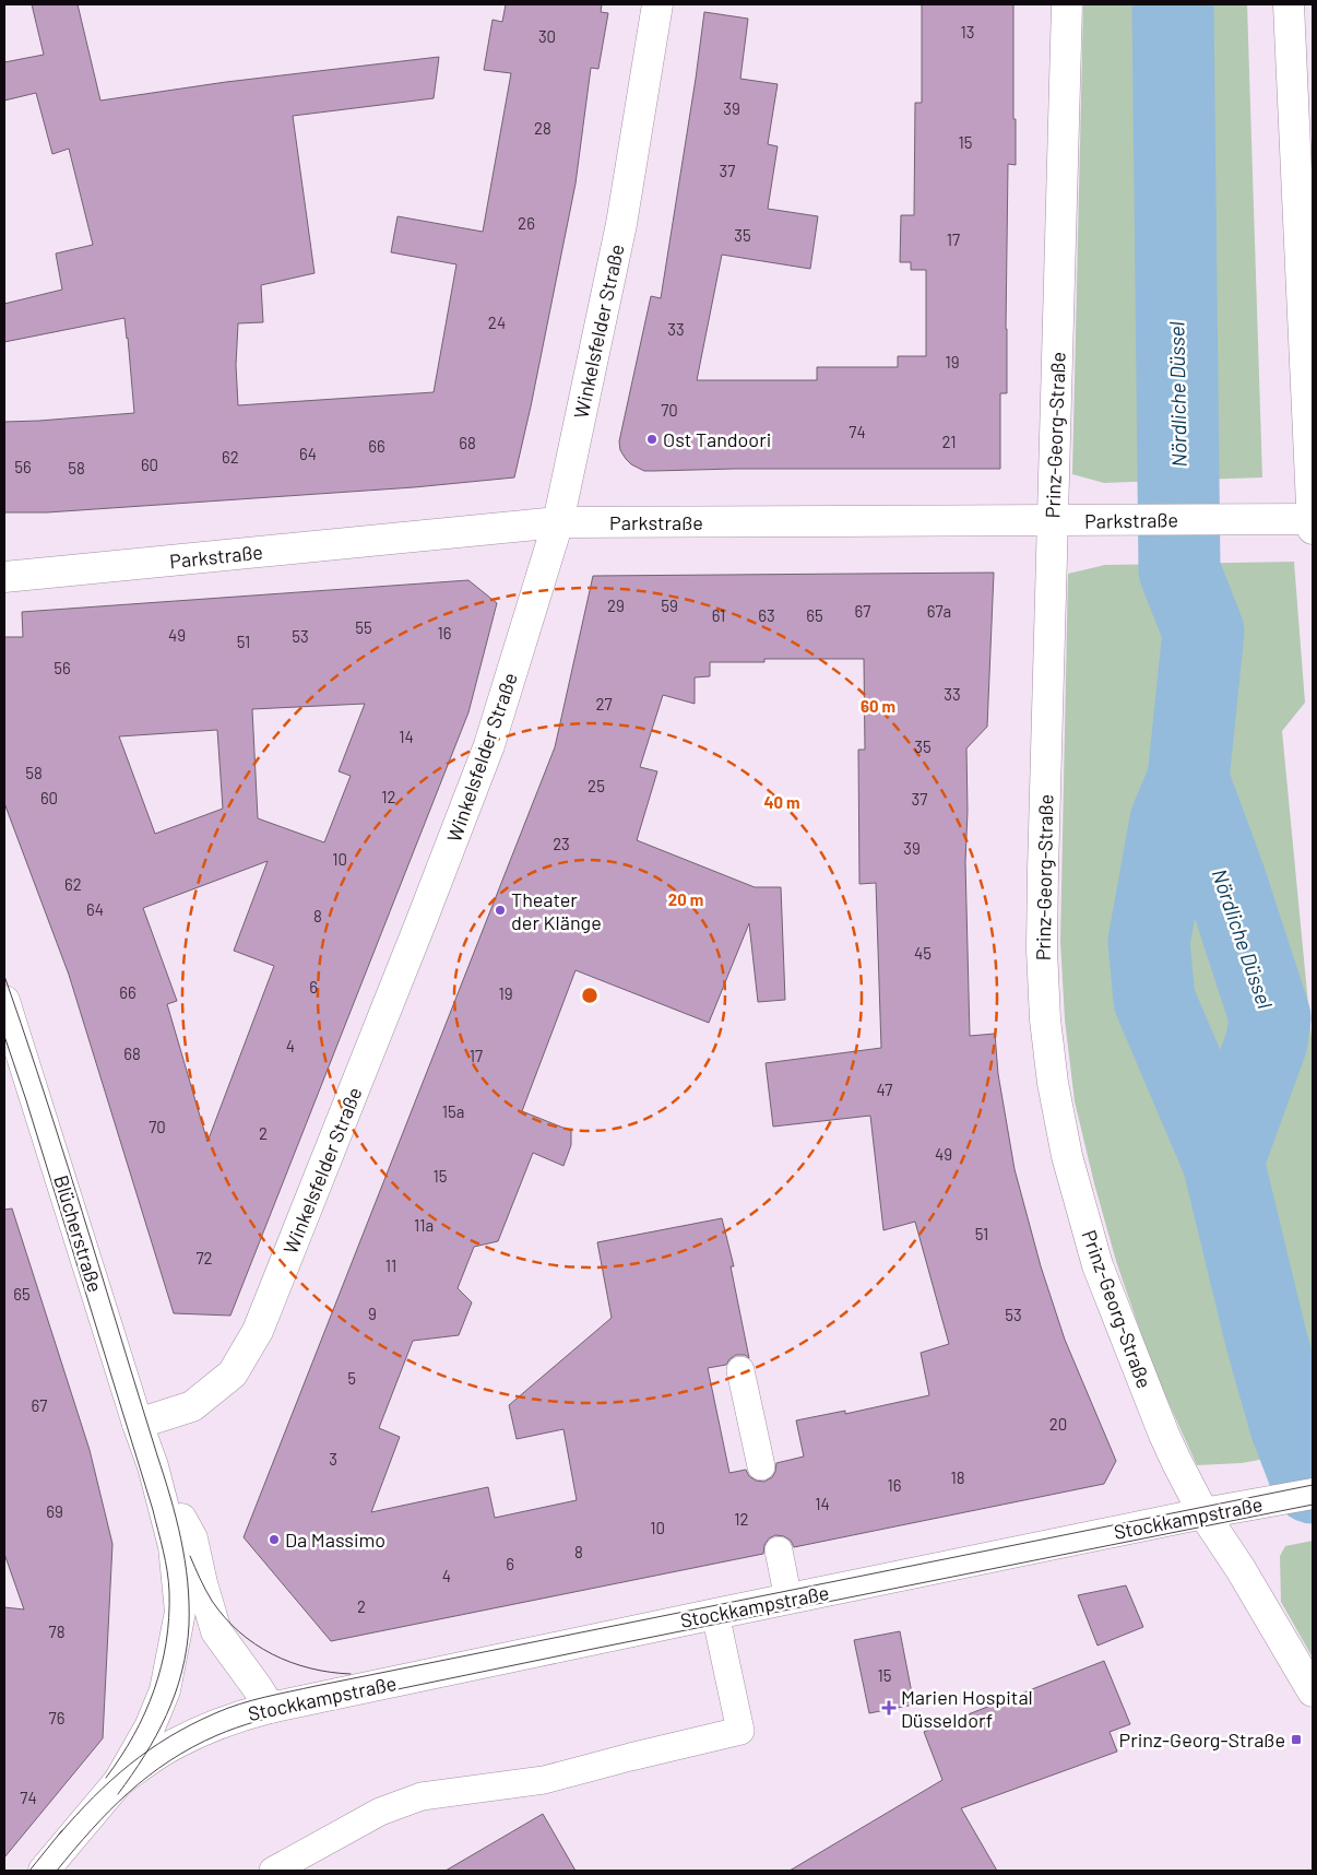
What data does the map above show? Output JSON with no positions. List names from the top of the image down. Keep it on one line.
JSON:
{"streets":{"street":["Winkelsfelder Straße","Prinz-Georg-Straße","Parkstraße","Blücherstraße","Stockkampstraße"]},"crossings":[["Winkelsfelder Straße","Parkstraße"],["Winkelsfelder Straße","Blücherstraße"],["Prinz-Georg-Straße","Parkstraße"],["Prinz-Georg-Straße","Stockkampstraße"]],"water":["Nördliche Düssel"],"places":{"other":["Ost Tandoori","Theater der Klänge","Da Massimo"],"health":["Marien Hospital Düsseldorf"],"transit":["Prinz-Georg-Straße"]},"house_numbers":["13","30","39","28","15","37","26","35","17","24","33","19","70","74","21","68","66","64","62","60","56","58","29","59","67","67a","61","63","65","55","16","49","53","51","56","33","27","14","35","58","25","12","60","37","23","39","10","62","64","8","45","6","66","19","4","68","17","47","15a","70","2","49","15","11a","51","72","11","65","9","53","5","67","20","3","18","16","14","69","12","10","8","6","4","2","78","15","76","74"],"rings":["60 m","40 m","20 m"]}
